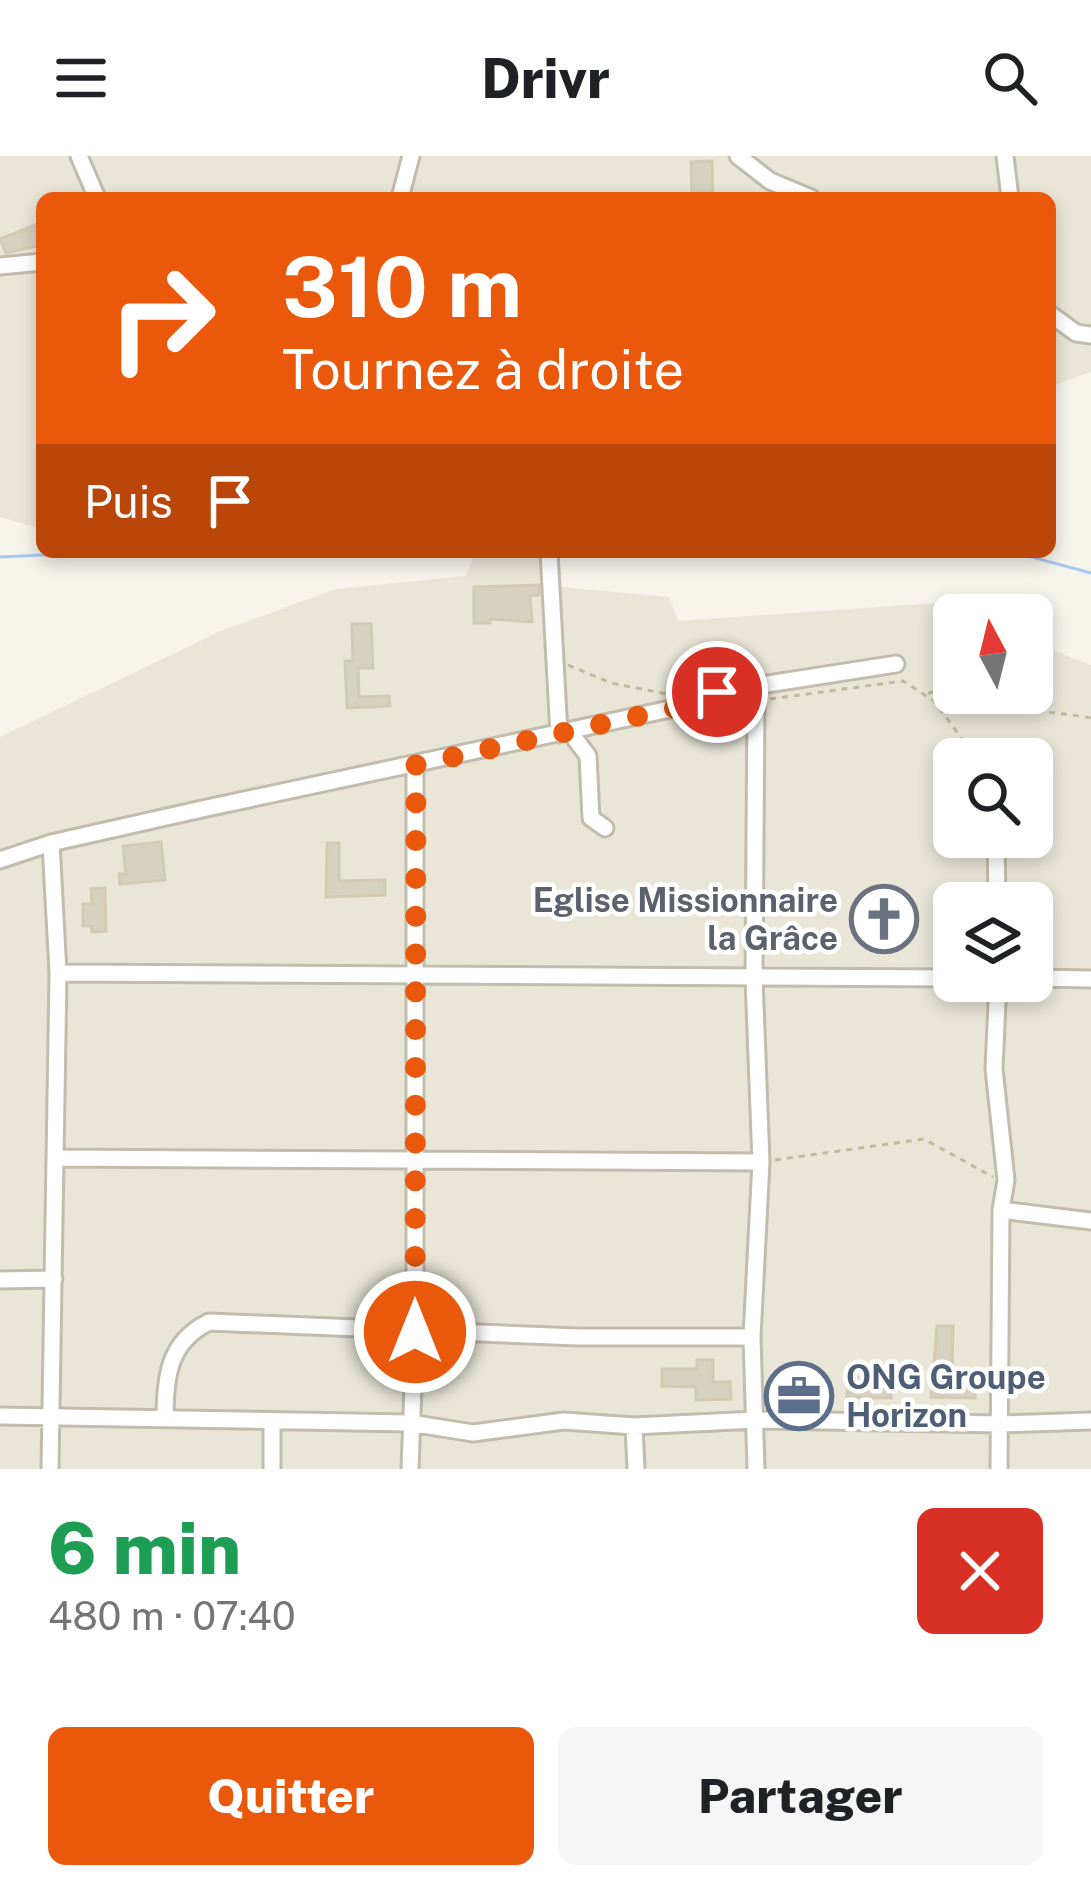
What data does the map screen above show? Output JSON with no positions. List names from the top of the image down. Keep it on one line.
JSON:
{"places":{"church":["Eglise Missionnaire la Grâce"],"office":["ONG Groupe Horizon"]},"north":"top","page":{"header":"Drivr","turn":["310 m","Tournez à droite"],"then":"Puis","heading":["6 min","480 m · 07:40"],"buttons":["Quitter","Partager"]}}
